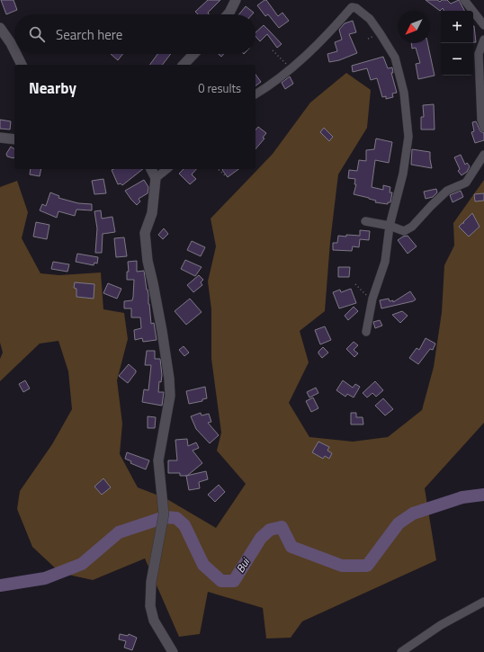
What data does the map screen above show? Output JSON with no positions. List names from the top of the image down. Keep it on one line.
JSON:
{"water":["Bui"],"north":"bottom left","page":{"map_buttons":["+","−"],"search":"Search here","heading":["Nearby","0 results"]}}
